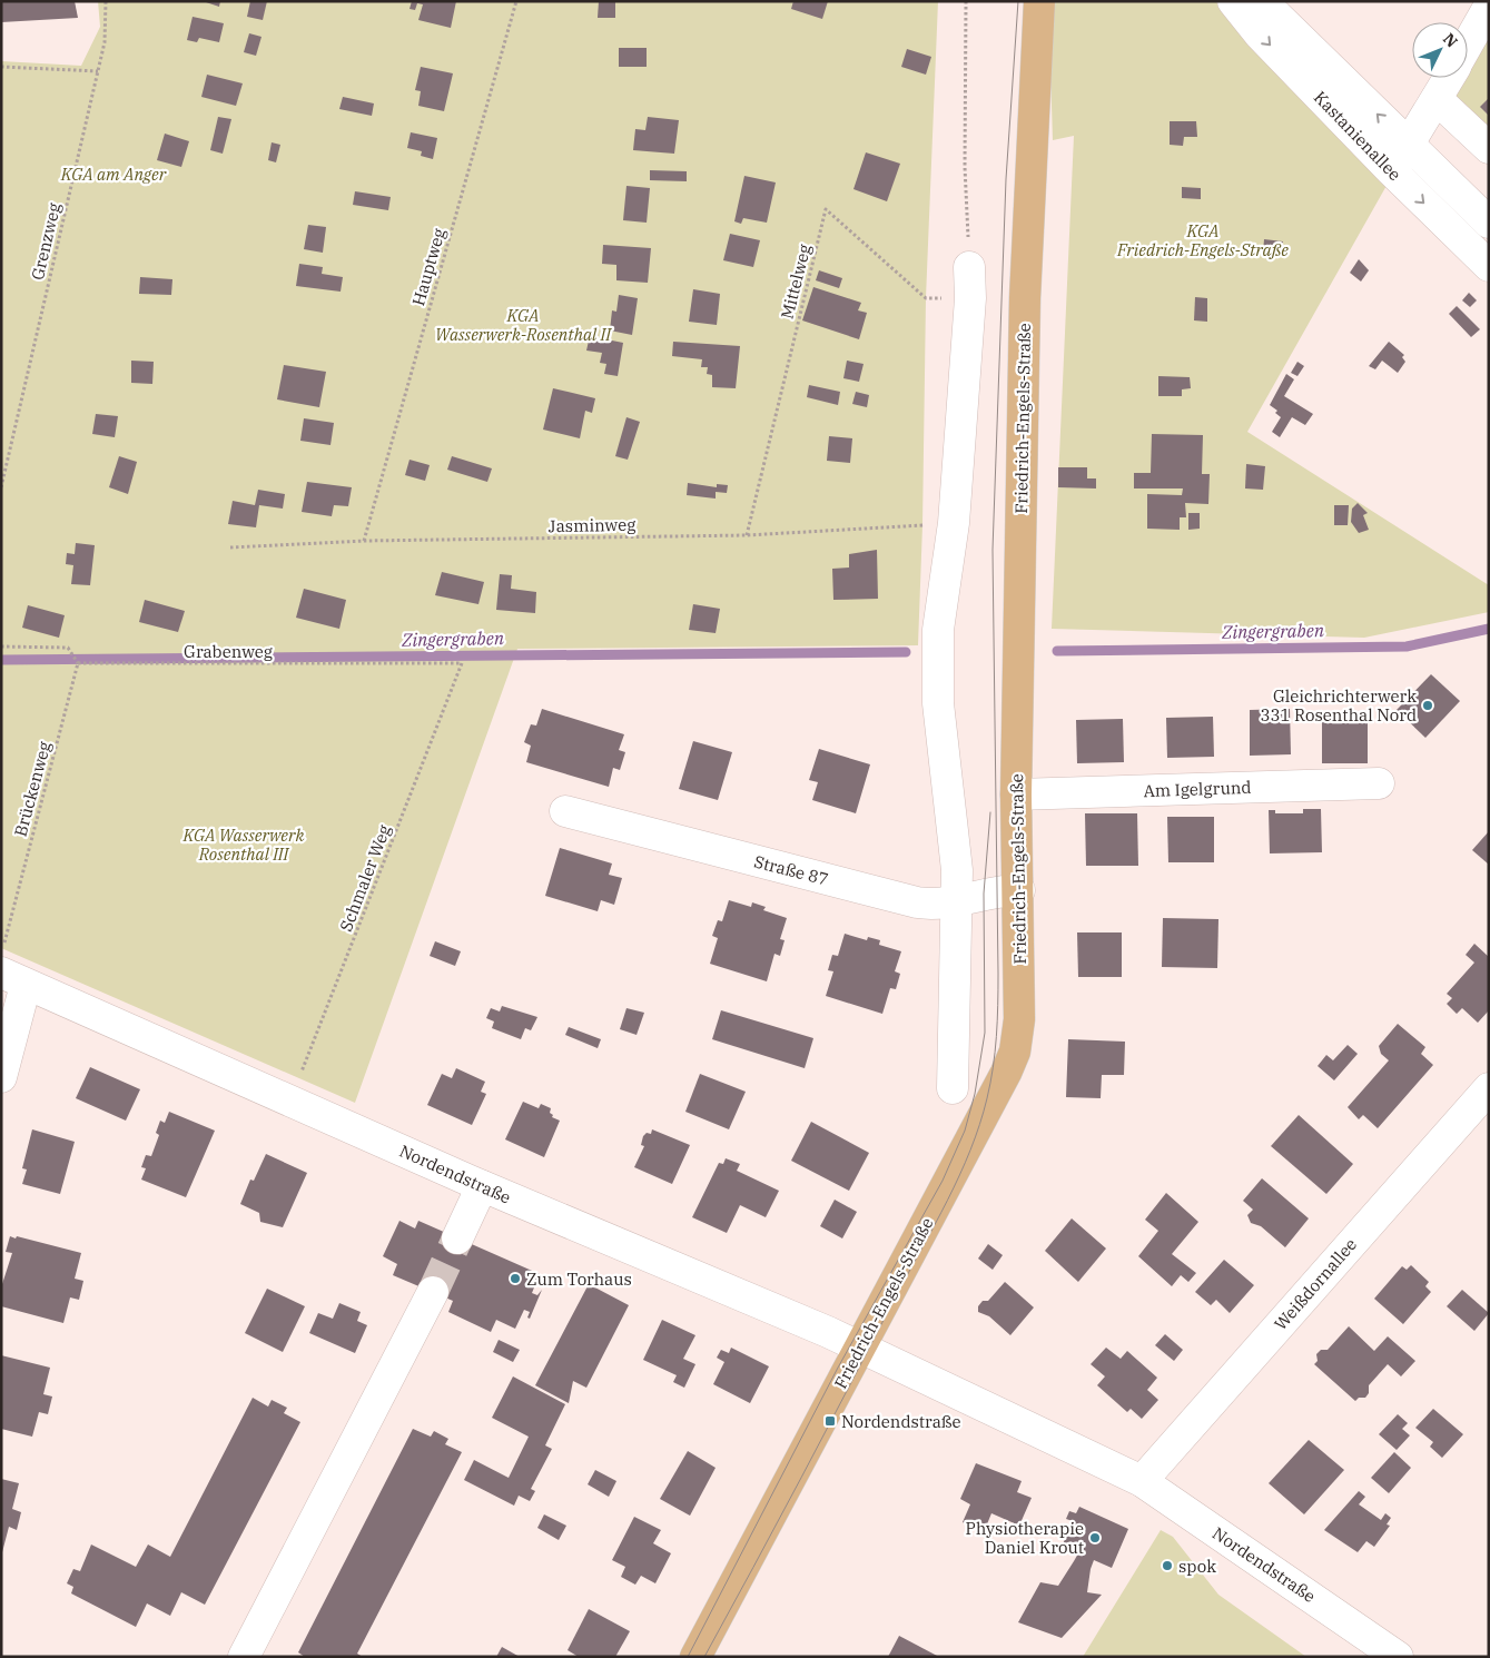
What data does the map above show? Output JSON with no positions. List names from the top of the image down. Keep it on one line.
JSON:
{"streets":{"main road":["Friedrich-Engels-Straße"],"street":["Kastanienallee","Am Igelgrund","Straße 87","Nordendstraße","Weißdornallee"],"path":["Grenzweg","Hauptweg","Mittelweg","Jasminweg","Grabenweg","Brückenweg","Schmaler Weg"]},"crossings":[["Hauptweg","Jasminweg"],["Mittelweg","Jasminweg"],["Friedrich-Engels-Straße","Am Igelgrund"],["Friedrich-Engels-Straße","Straße 87"],["Friedrich-Engels-Straße","Nordendstraße"],["Grabenweg","Brückenweg"],["Grabenweg","Schmaler Weg"],["Brückenweg","Nordendstraße"],["Schmaler Weg","Nordendstraße"],["Nordendstraße","Weißdornallee"]],"water":["Zingergraben"],"parks":["KGA am Anger","KGA Friedrich-Engels-Straße","KGA Wasserwerk-Rosenthal II","KGA Wasserwerk Rosenthal III"],"places":{"other":["Gleichrichterwerk 331 Rosenthal Nord","Zum Torhaus","Physiotherapie Daniel Krout","spok"],"transit":["Nordendstraße"]},"north":"top right"}
